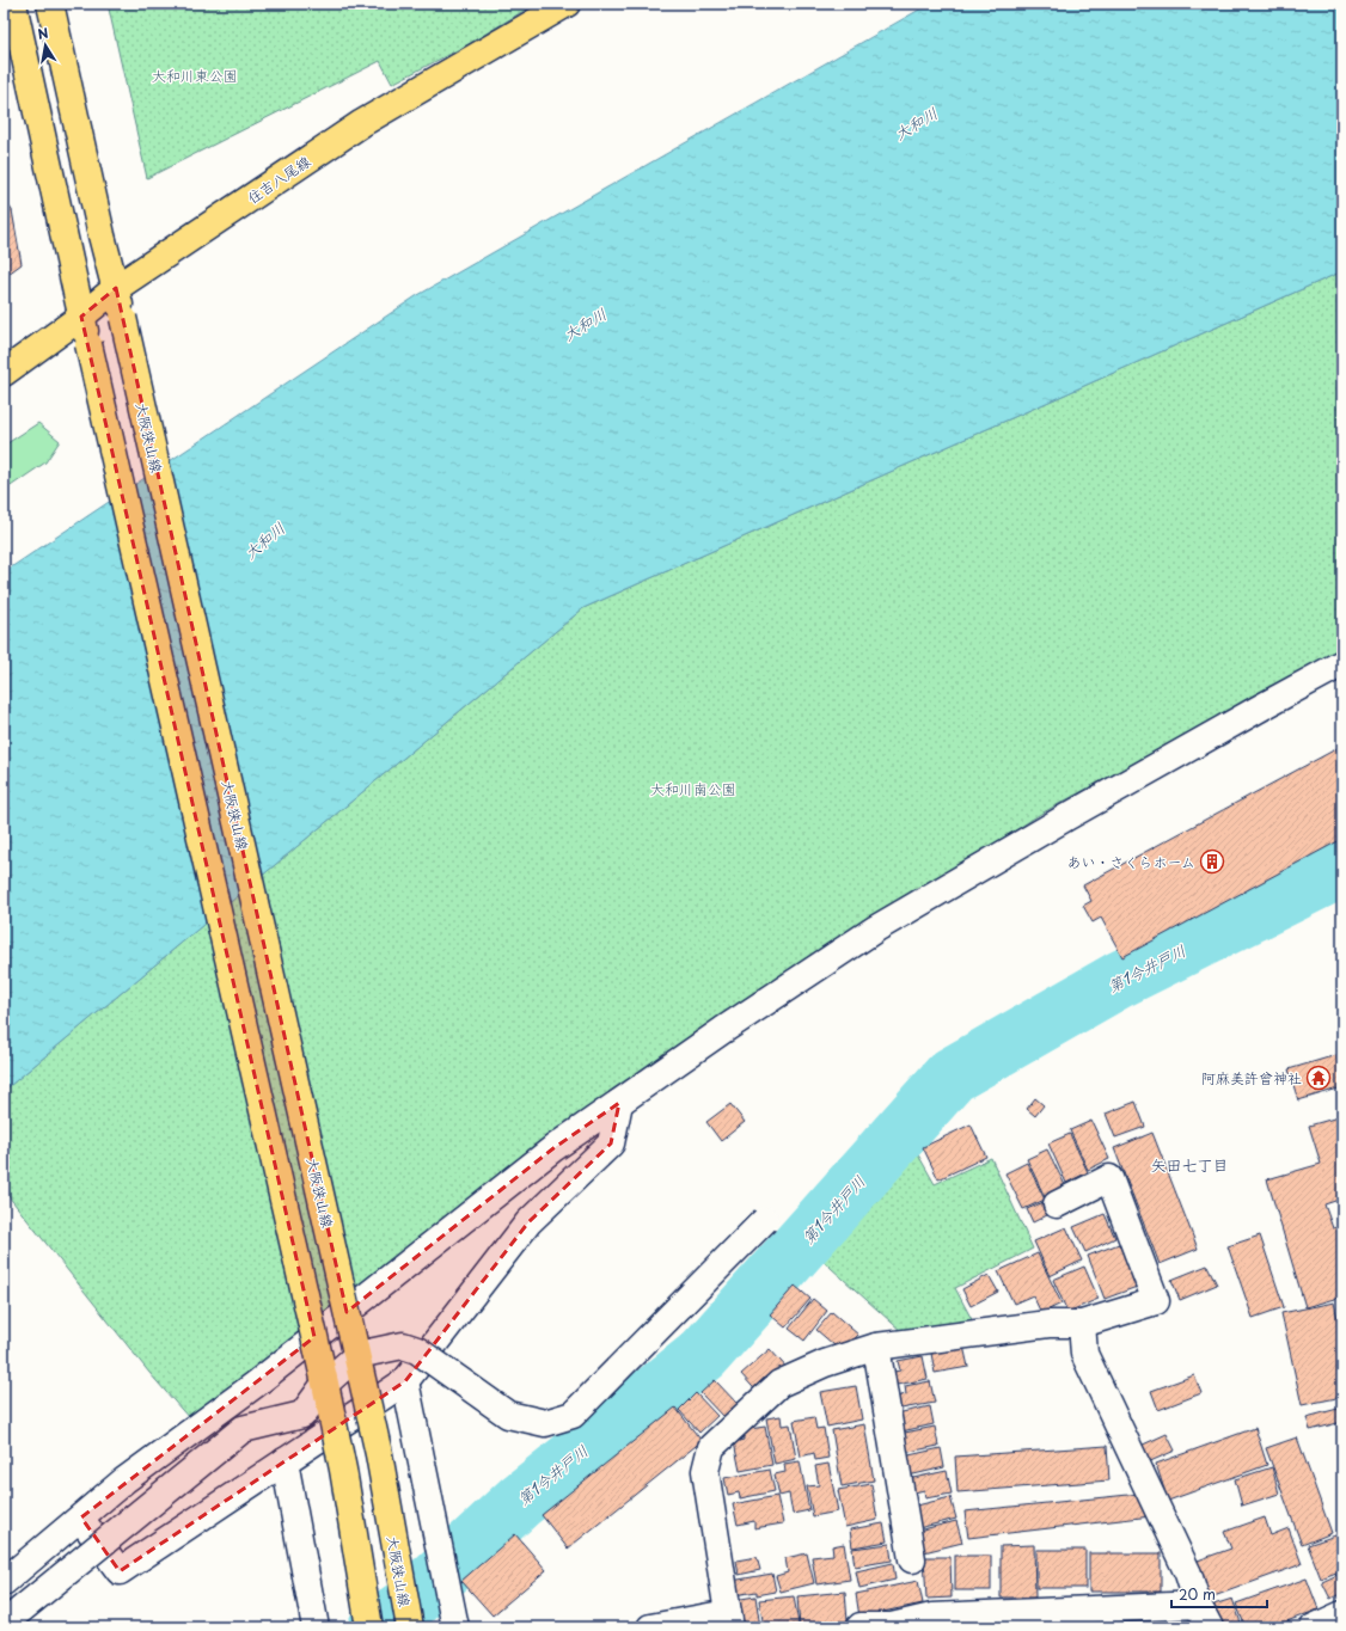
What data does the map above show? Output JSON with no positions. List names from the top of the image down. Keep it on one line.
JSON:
{"streets":{"main road":["住吉八尾線","大阪狭山線"]},"crossings":[["住吉八尾線","大阪狭山線"]],"districts":["矢田七丁目"],"water":["大和川","第1今井戸川"],"parks":["大和川東公園","大和川南公園"],"places":{"building":["あい・さくらホーム"],"temple":["阿麻美許曾神社"]},"scale_bar":"20 m","north":"top"}
